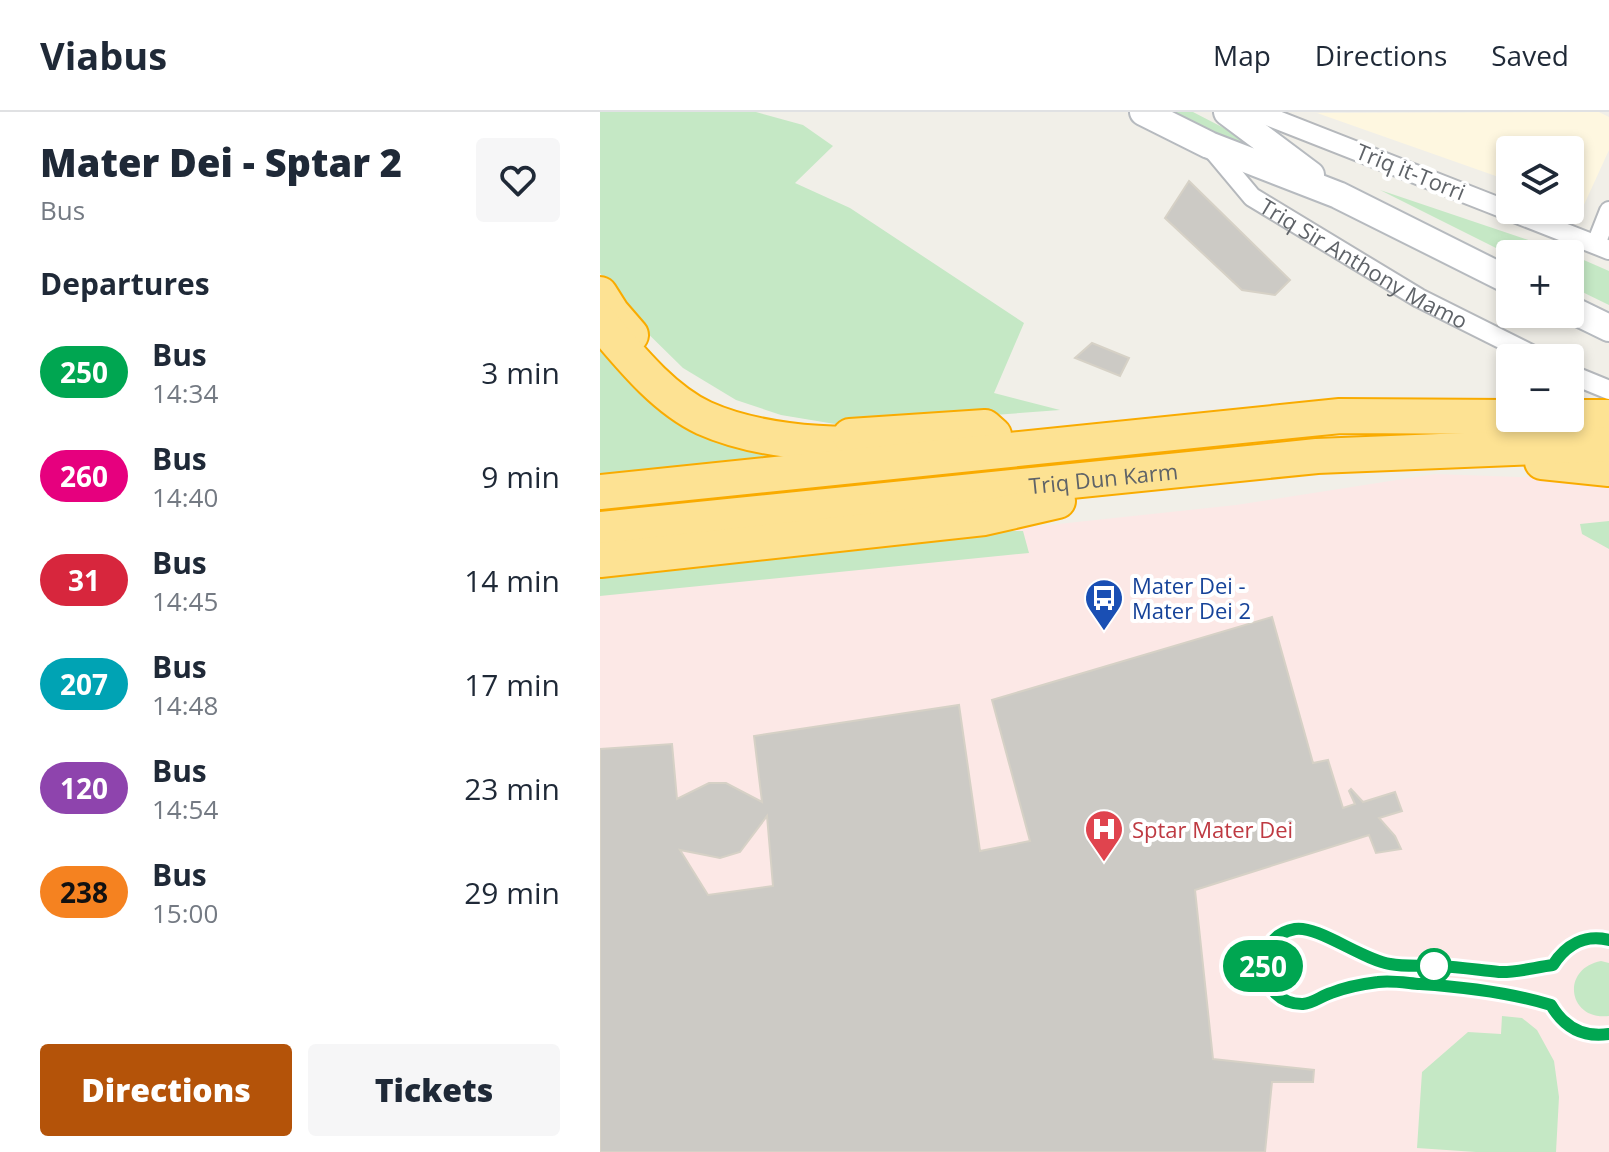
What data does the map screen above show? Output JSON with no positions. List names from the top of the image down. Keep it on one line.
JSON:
{"streets":{"highway":["Triq Dun Karm"],"main road":["Triq Sir Anthony Mamo"],"street":["Triq it-Torri"]},"places":{"bus stop":["Mater Dei - Mater Dei 2"],"hospital":["Sptar Mater Dei"]},"lines":["bus line 250"],"page":{"header":"Viabus","nav":["Map","Directions","Saved"],"heading":[["Mater Dei - Sptar 2","Bus"],"Departures"],"on_map":"250","map_buttons":["+","−"],"list":[{"mark":"250","name":"Bus","note":"14:34","value":"3 min"},{"mark":"260","name":"Bus","note":"14:40","value":"9 min"},{"mark":"31","name":"Bus","note":"14:45","value":"14 min"},{"mark":"207","name":"Bus","note":"14:48","value":"17 min"},{"mark":"120","name":"Bus","note":"14:54","value":"23 min"},{"mark":"238","name":"Bus","note":"15:00","value":"29 min"}],"buttons":["Directions","Tickets"]}}
